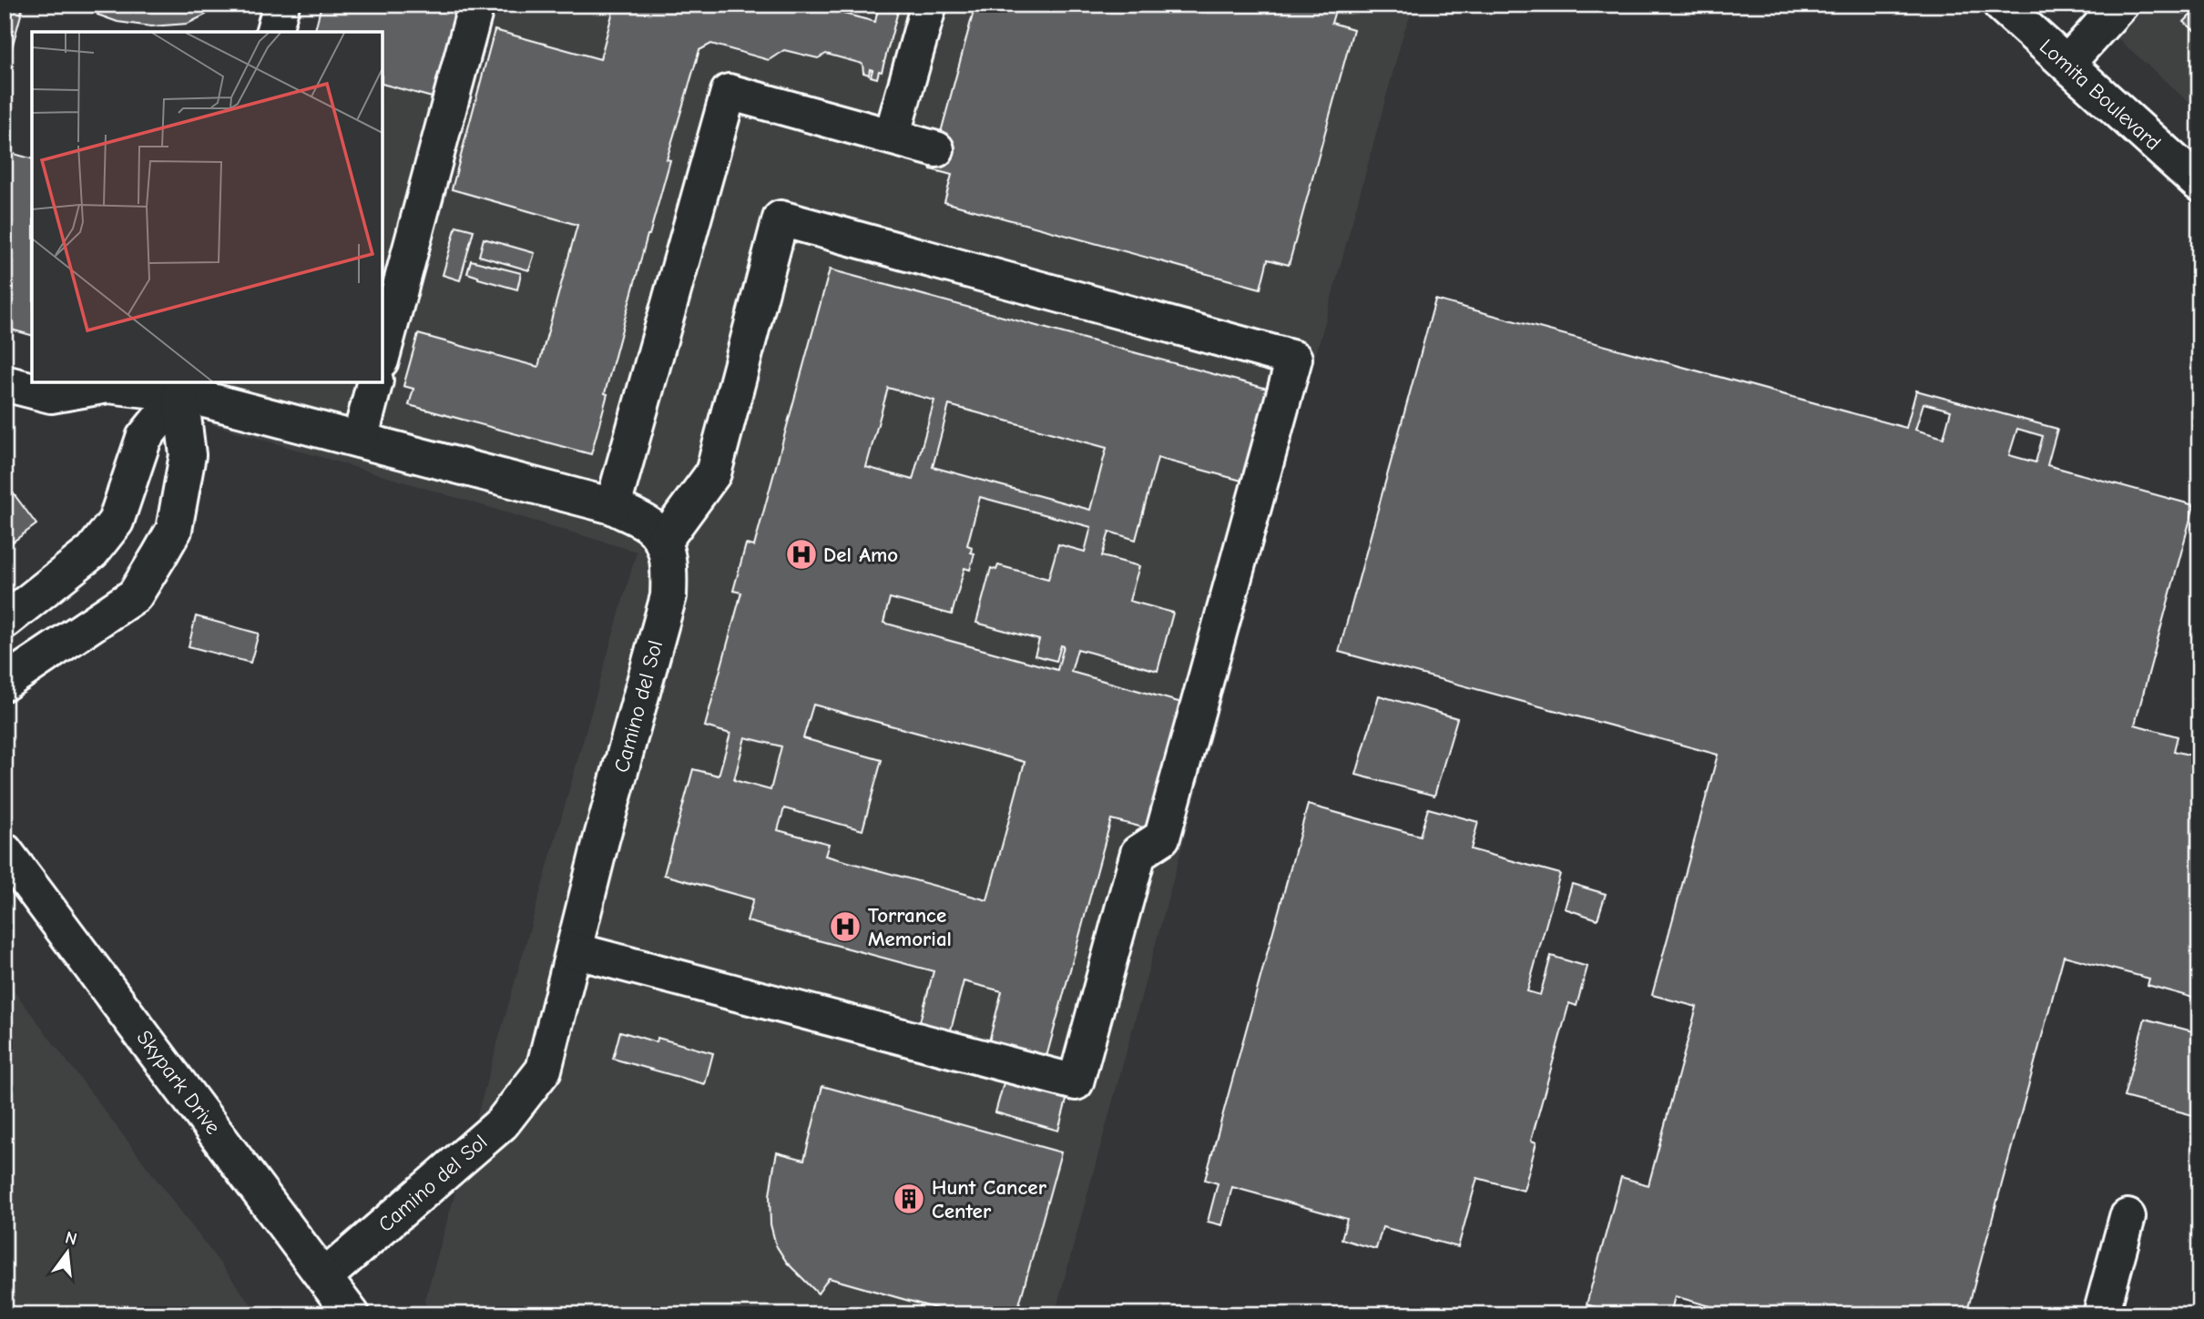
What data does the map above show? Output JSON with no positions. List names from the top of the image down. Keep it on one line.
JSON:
{"streets":{"street":["Lomita Boulevard","Camino del Sol","Skypark Drive"]},"crossings":[["Camino del Sol","Skypark Drive"]],"places":{"hospital":["Del Amo","Torrance Memorial"],"building":["Hunt Cancer Center"]},"north":"top"}
